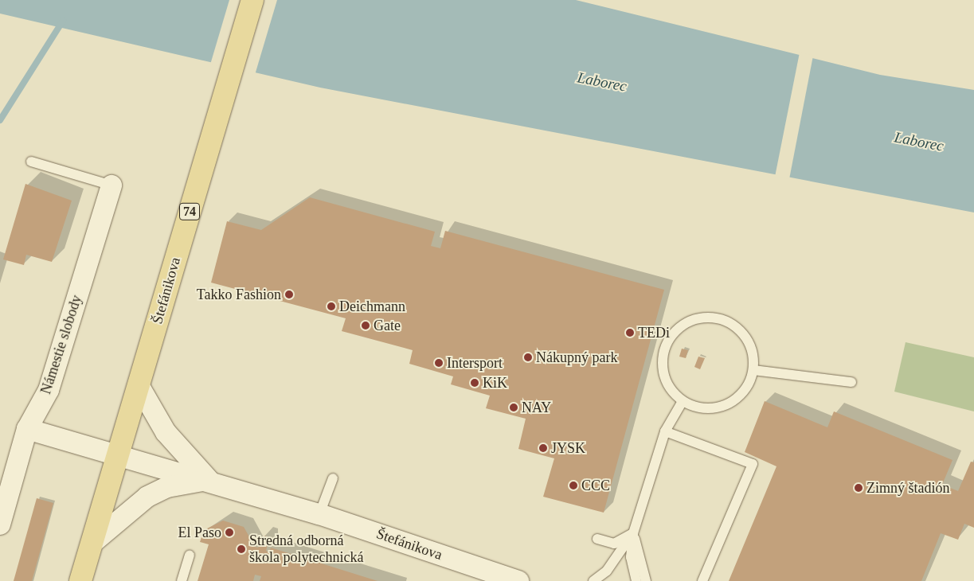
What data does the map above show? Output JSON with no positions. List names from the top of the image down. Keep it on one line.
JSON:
{"streets":{"main road":["74","Štefánikova"],"street":["Námestie slobody"]},"crossings":[["Štefánikova","Námestie slobody"]],"water":["Laborec"],"places":["Takko Fashion","Deichmann","Gate","TEDi","Nákupný park","Intersport","KiK","NAY","JYSK","CCC","Zimný štadión","El Paso","Stredná odborná škola polytechnická"]}
